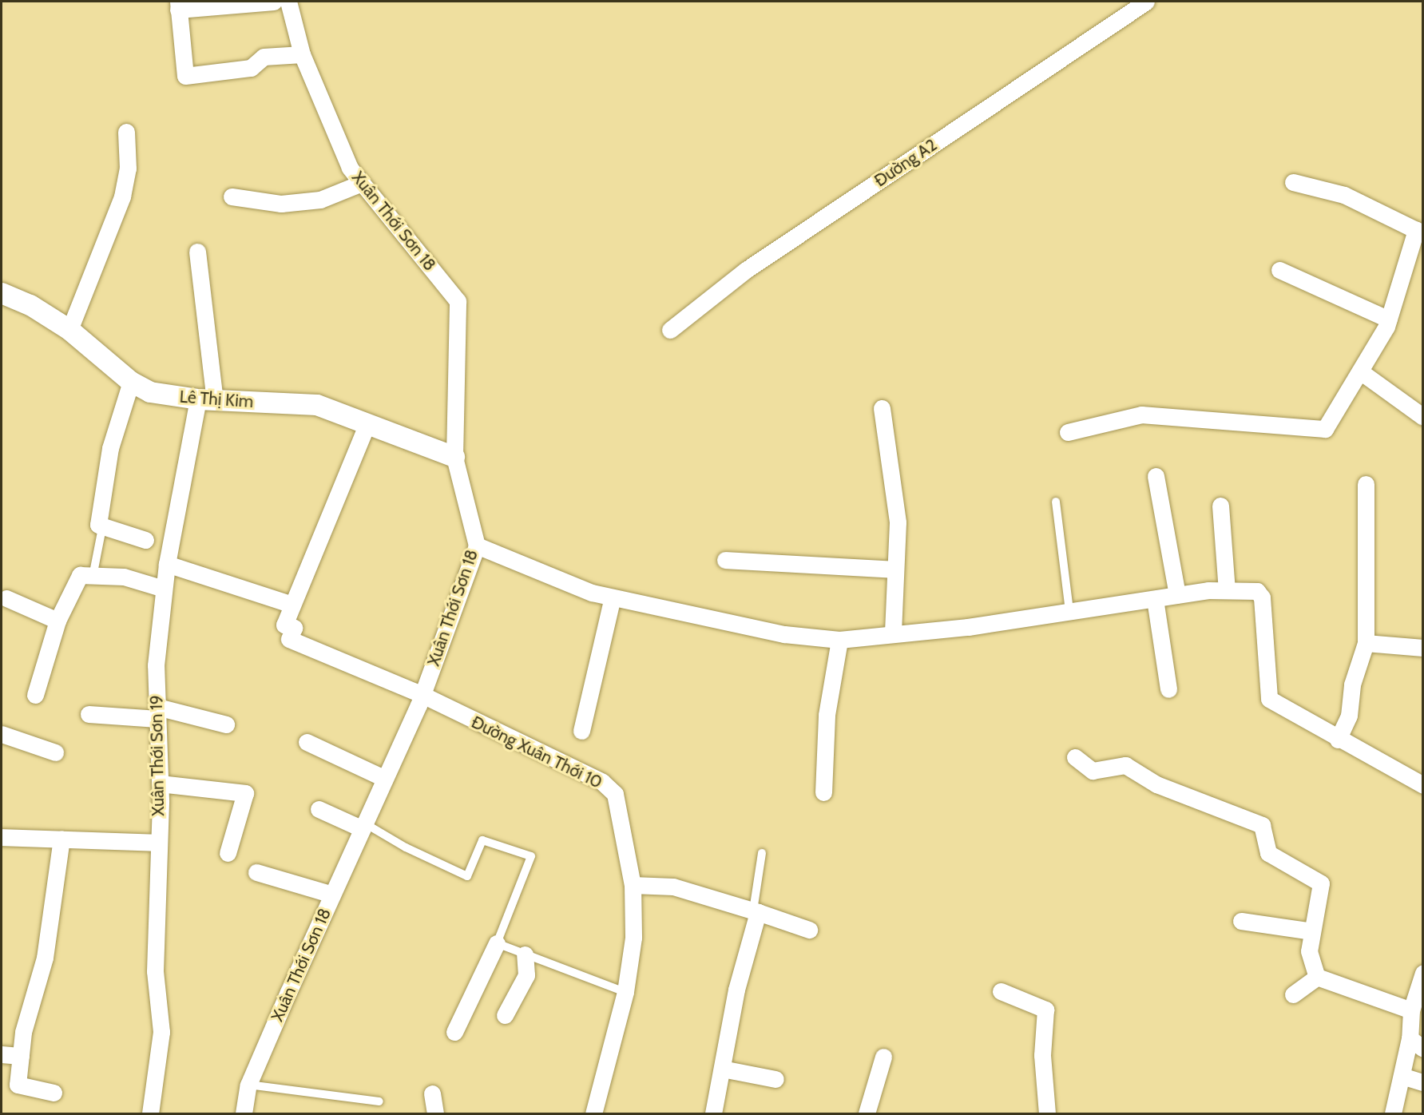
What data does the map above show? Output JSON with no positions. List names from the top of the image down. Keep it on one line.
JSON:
{"streets":{"street":["Đường A2","Xuân Thới Sơn 18","Lê Thị Kim","Đường Xuân Thới 10","Xuân Thới Sơn 19"]},"crossings":[["Xuân Thới Sơn 18","Lê Thị Kim"],["Xuân Thới Sơn 18","Đường Xuân Thới 10"],["Lê Thị Kim","Xuân Thới Sơn 19"]]}
